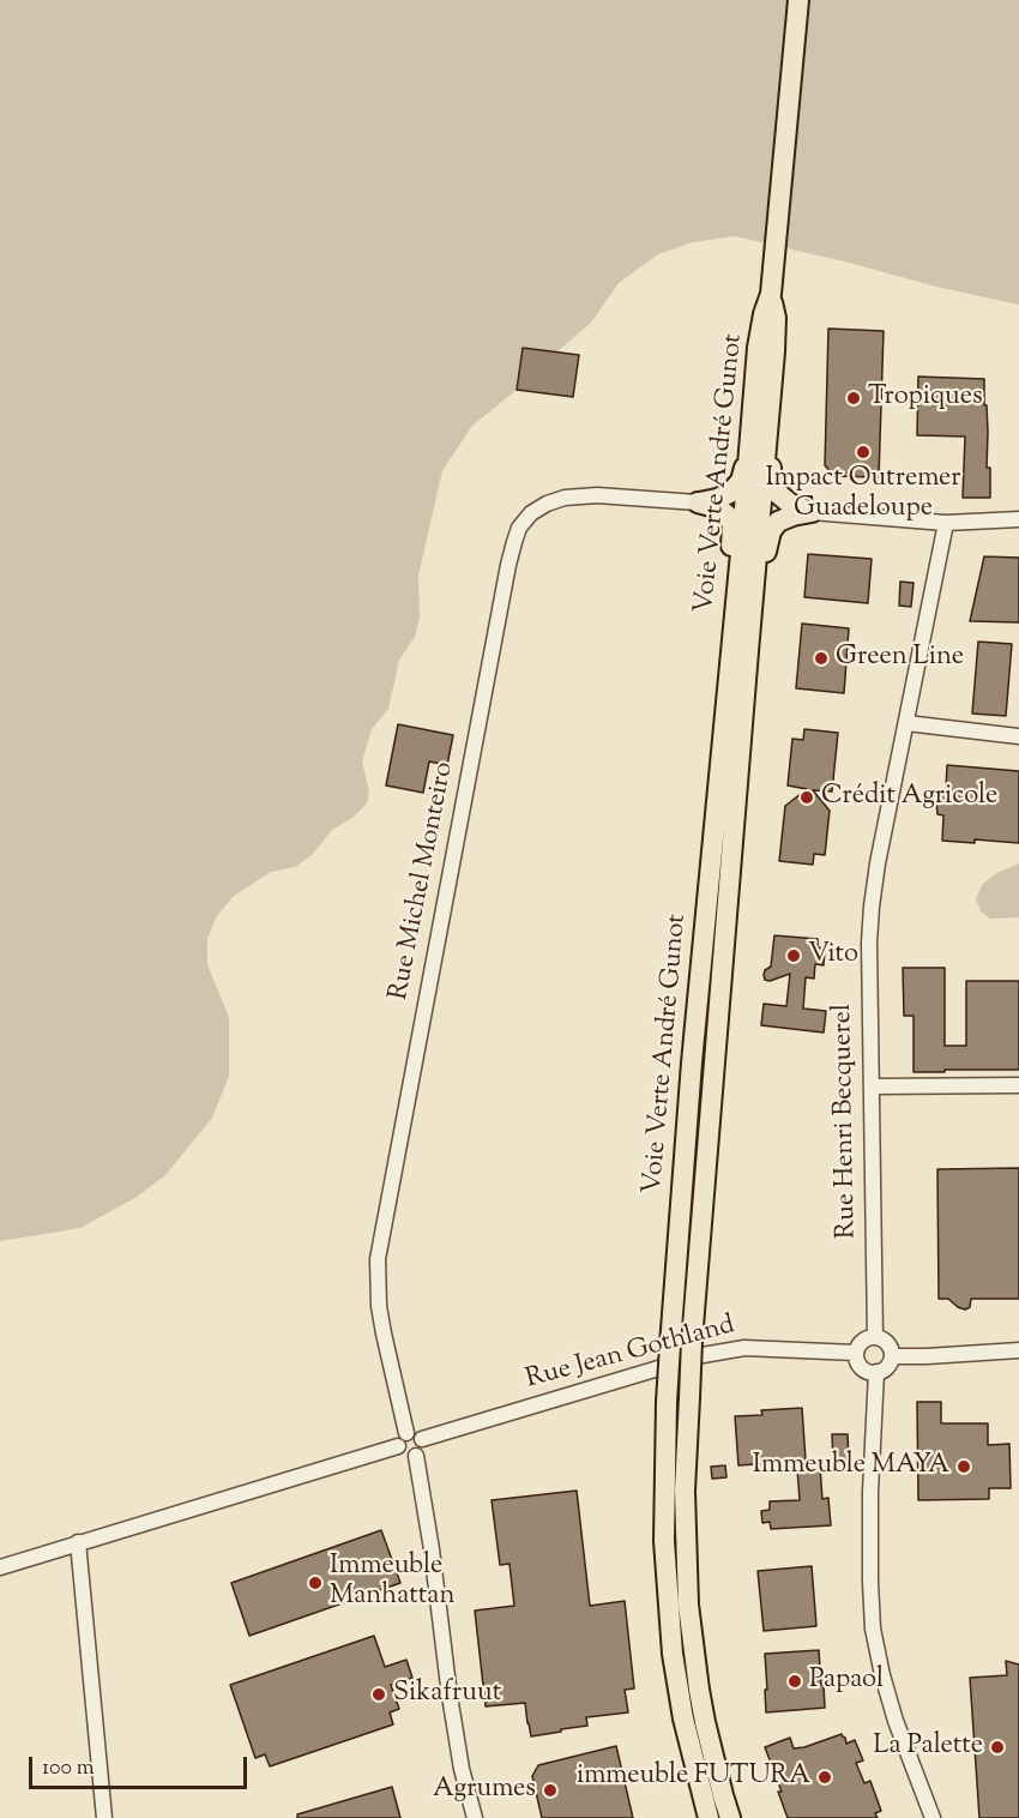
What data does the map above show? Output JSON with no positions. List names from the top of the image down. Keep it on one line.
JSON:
{"streets":{"main road":["Voie Verte André Gunot"],"street":["Rue Michel Monteiro","Rue Henri Becquerel","Rue Jean Gothland"]},"crossings":[["Rue Michel Monteiro","Rue Jean Gothland"],["Rue Henri Becquerel","Rue Jean Gothland"]],"places":["Tropiques","Impact Outremer Guadeloupe","Green Line","Crédit Agricole","Vito","Immeuble MAYA","Immeuble Manhattan","Papaol","Sikafruut","La Palette","immeuble FUTURA","Agrumes"],"scale_bar":"100 m"}
